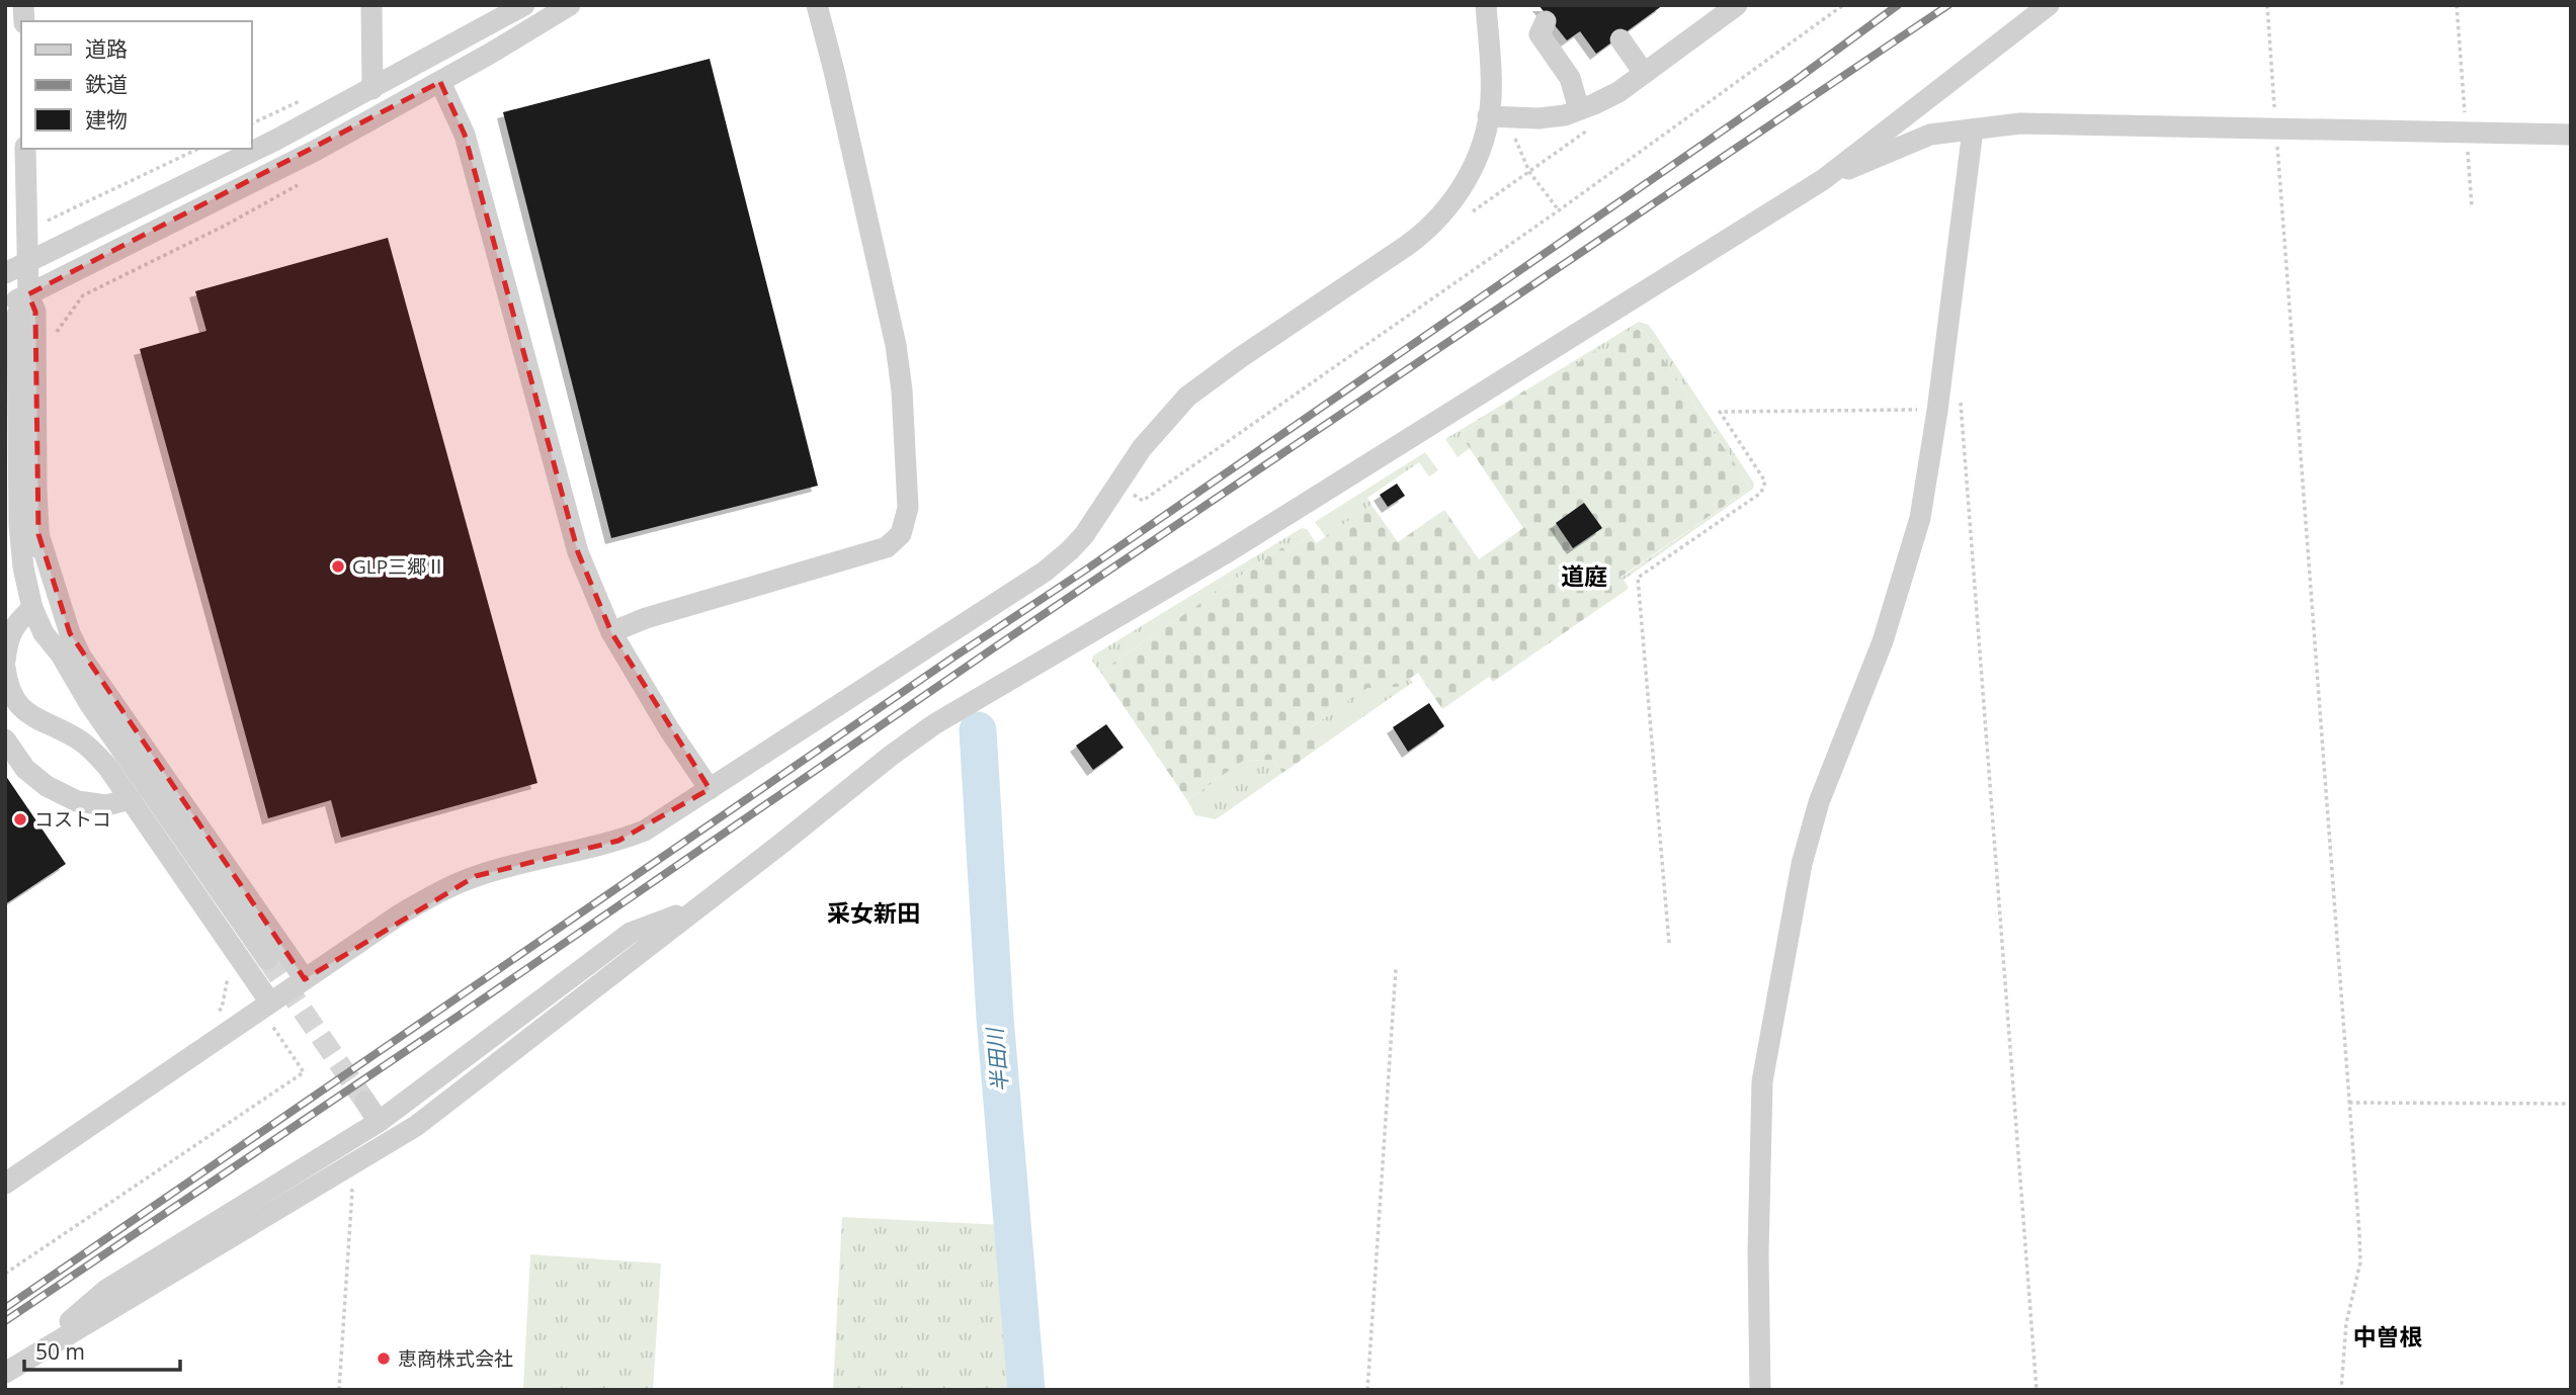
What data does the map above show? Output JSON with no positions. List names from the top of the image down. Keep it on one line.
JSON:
{"districts":["道庭","采女新田","中曽根"],"water":["半田川"],"places":["GLP三郷Ⅱ","コストコ","恵商株式会社"],"legend":["道路","鉄道","建物"],"scale_bar":"50 m"}
